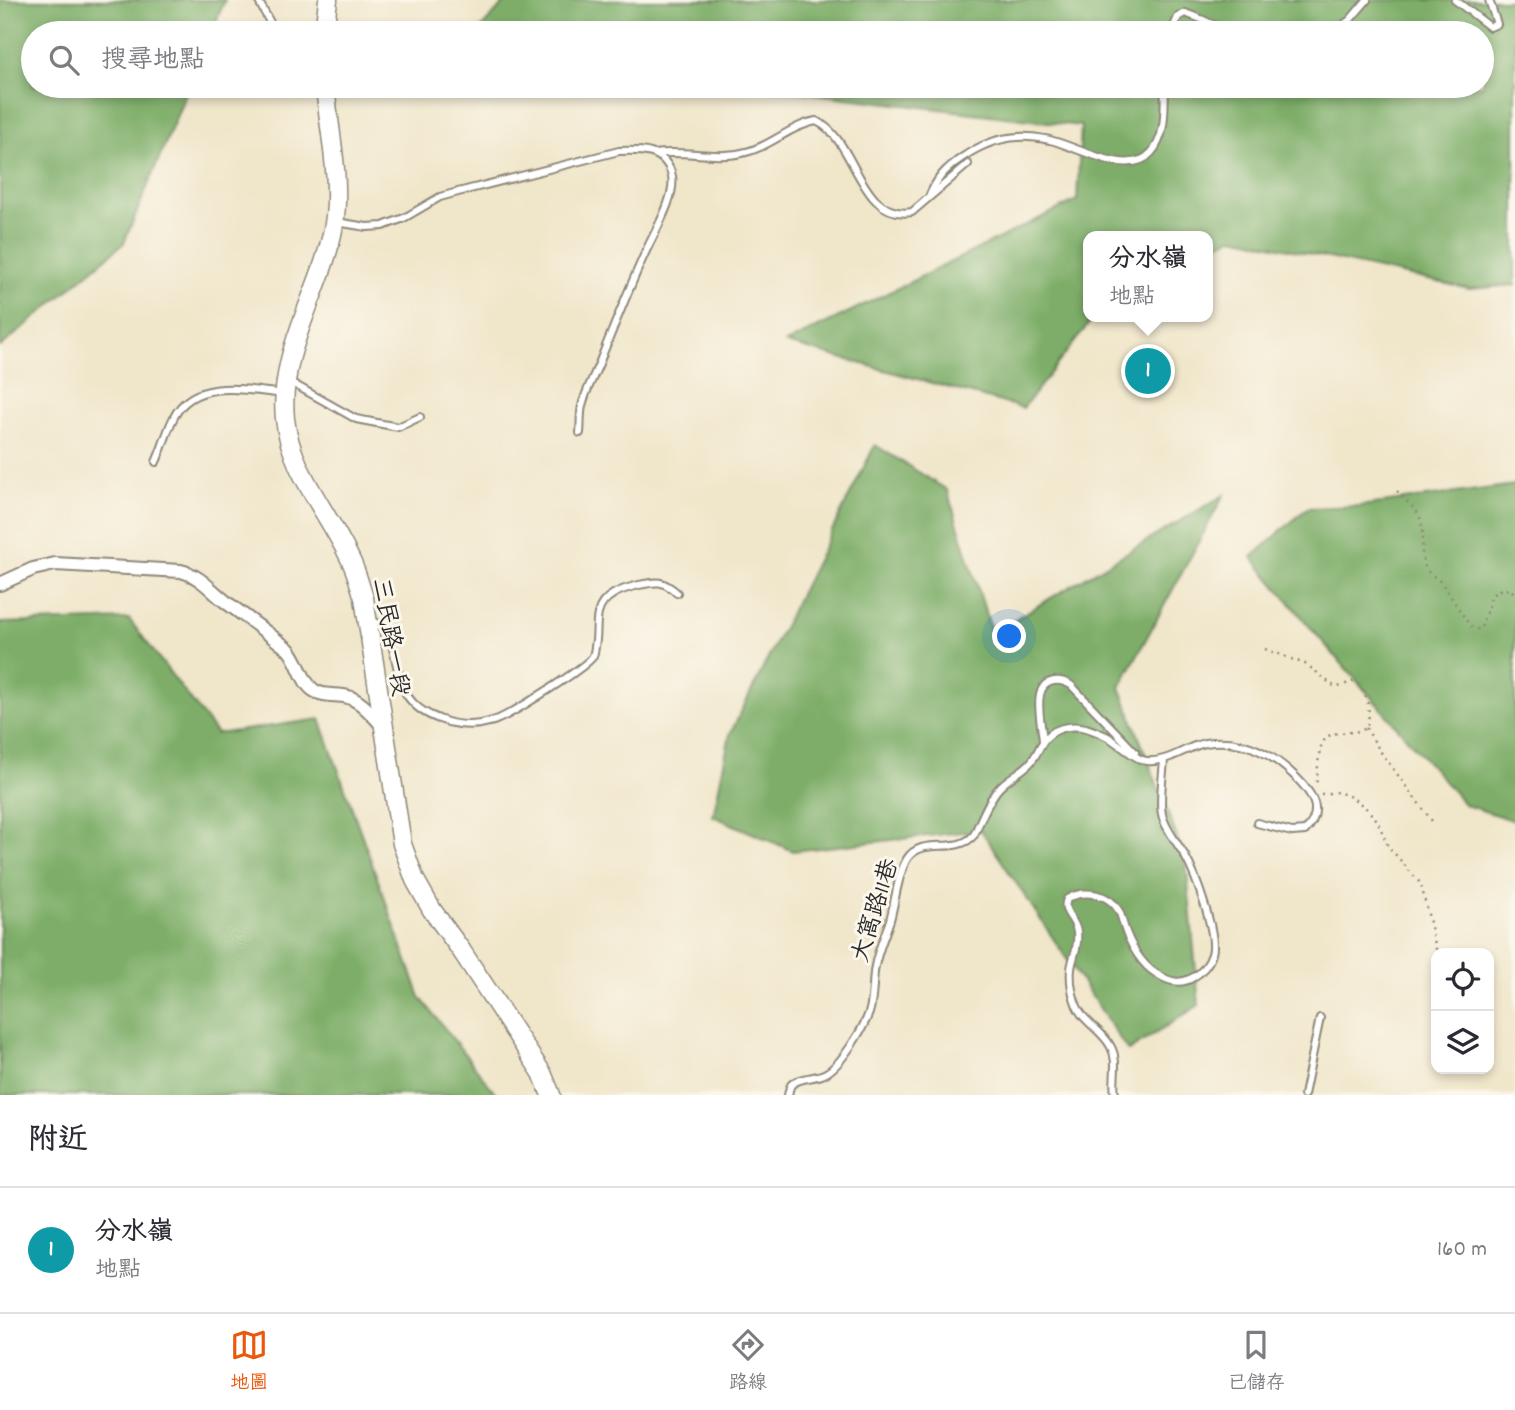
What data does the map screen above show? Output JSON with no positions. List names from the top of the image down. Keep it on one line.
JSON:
{"streets":{"main road":["三民路一段"],"lane":["大窩路11巷"]},"page":{"search":"搜尋地點","popup":["分水嶺","地點"],"pins":"1","heading":"附近","list":[{"mark":"1","name":"分水嶺","note":"地點","value":"160 m"}],"nav":["地圖","路線","已儲存"]}}
